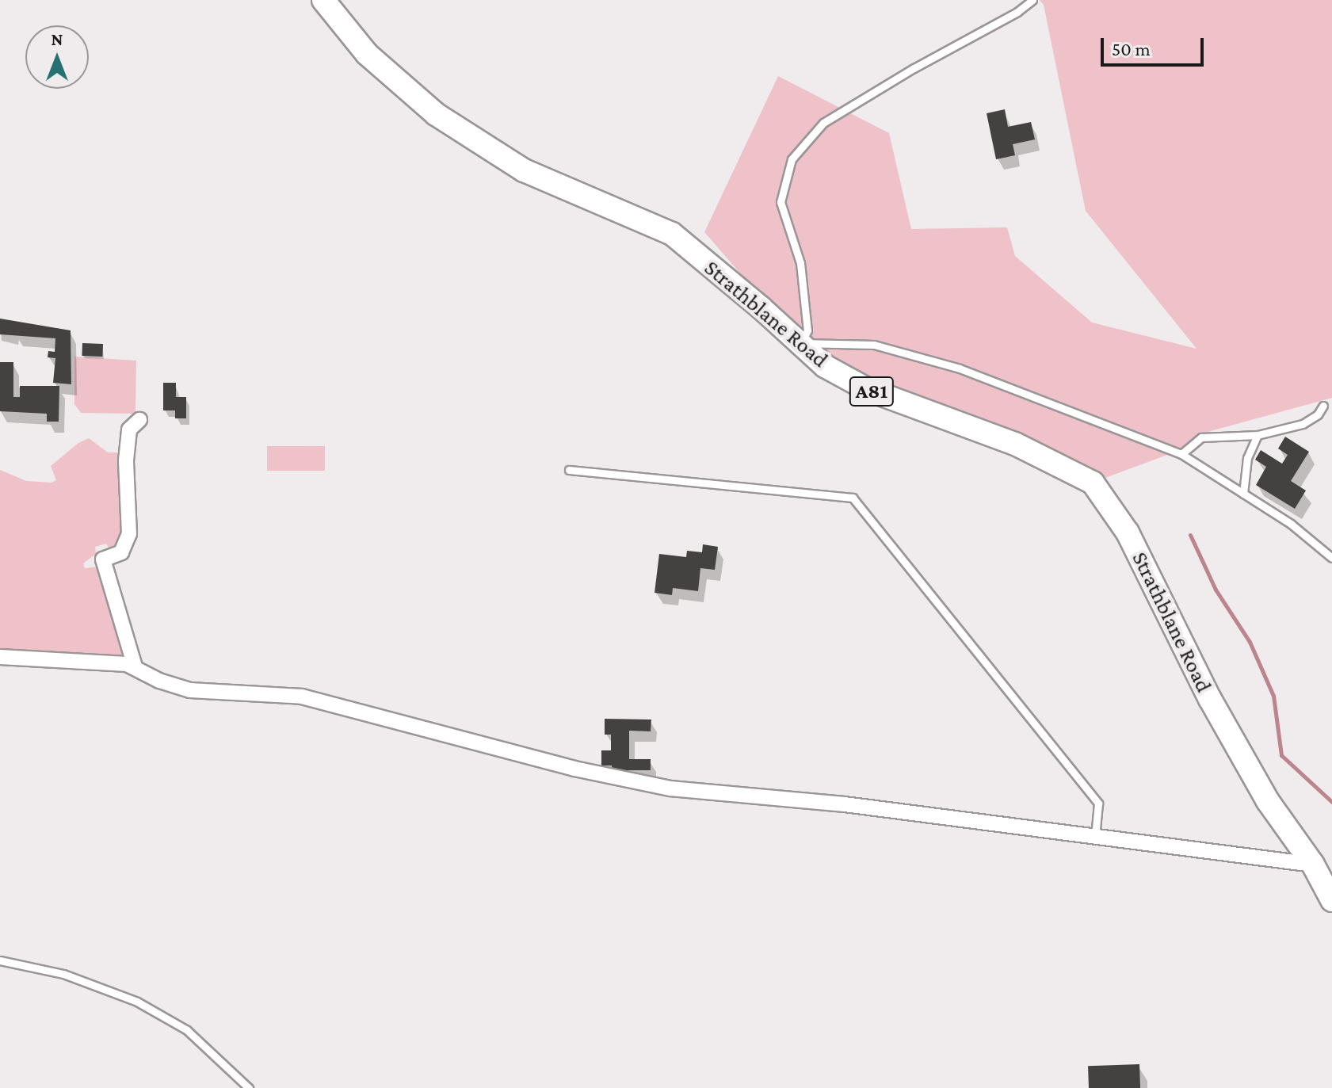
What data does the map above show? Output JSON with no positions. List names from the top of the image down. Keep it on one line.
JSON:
{"streets":{"main road":["Strathblane Road","A81"]},"scale_bar":"50 m","north":"top"}
